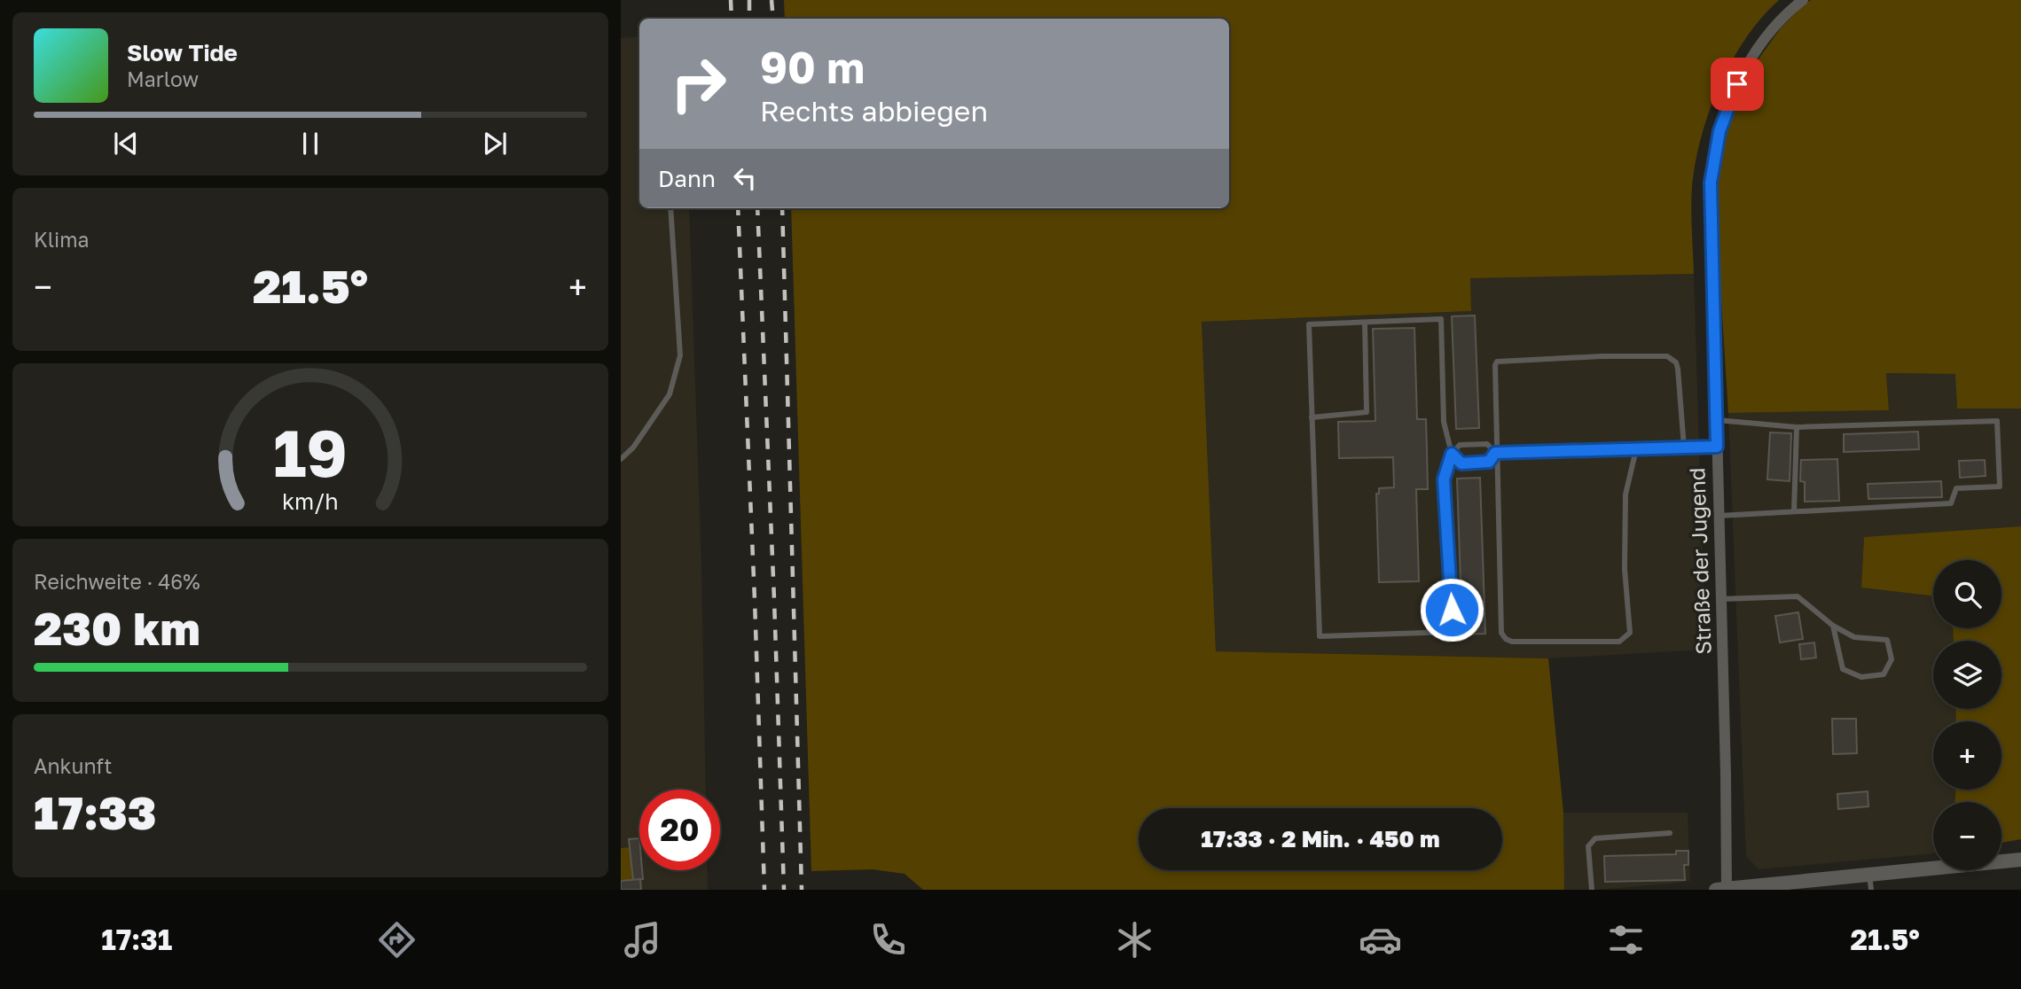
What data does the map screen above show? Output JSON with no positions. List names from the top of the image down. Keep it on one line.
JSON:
{"streets":{"street":["Straße der Jugend"]},"page":{"turn":["90 m","Rechts abbiegen"],"song":["Slow Tide","Marlow"],"then":"Dann","tile":["Klima",["Reichweite · 46%","230 km"],["Ankunft","17:33"]],"heat":["−","21.5°","+"],"map_buttons":["+","−"],"limit":"20","trip":"17:33 · 2 Min. · 450 m","tabs":["17:31","21.5°"],"gauge":["19","km/h"]}}
